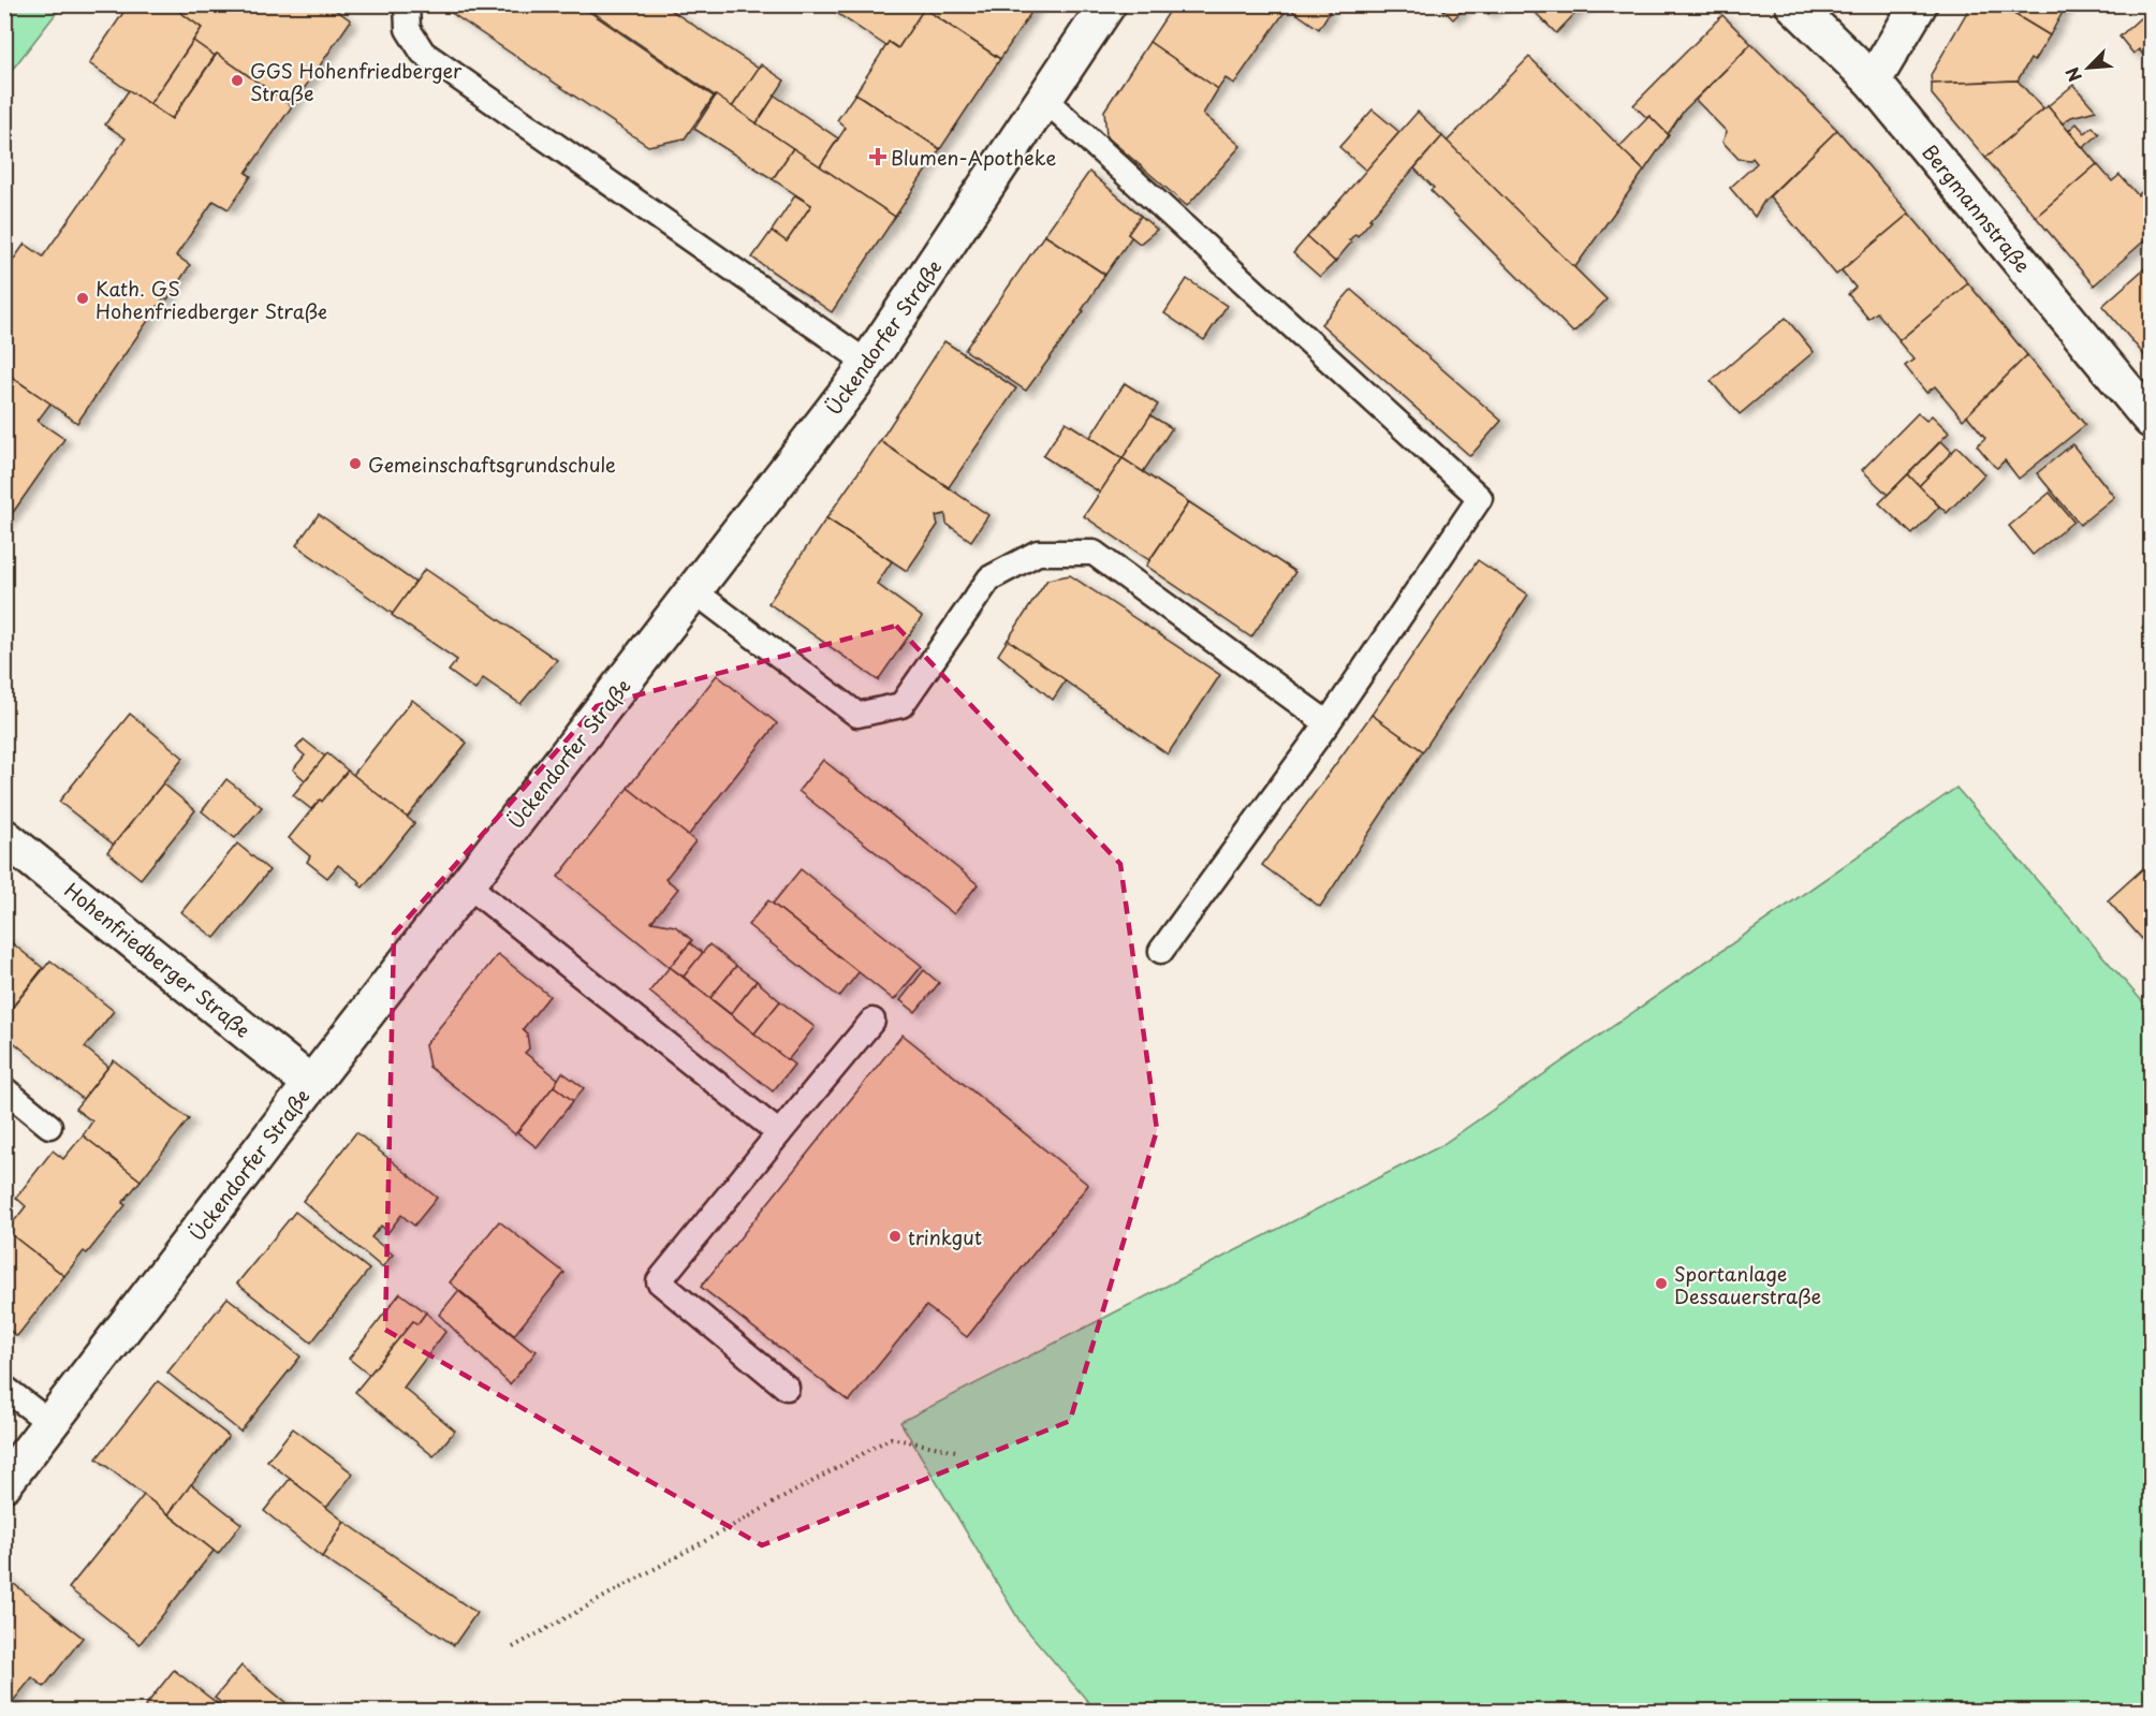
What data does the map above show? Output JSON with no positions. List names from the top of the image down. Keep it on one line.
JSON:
{"streets":{"main road":["Bergmannstraße","Ückendorfer Straße","Hohenfriedberger Straße"]},"crossings":[["Ückendorfer Straße","Hohenfriedberger Straße"]],"places":{"other":["GGS Hohenfriedberger Straße","Kath. GS Hohenfriedberger Straße","Gemeinschaftsgrundschule","trinkgut","Sportanlage Dessauerstraße"],"health":["Blumen-Apotheke"]},"north":"bottom left"}
